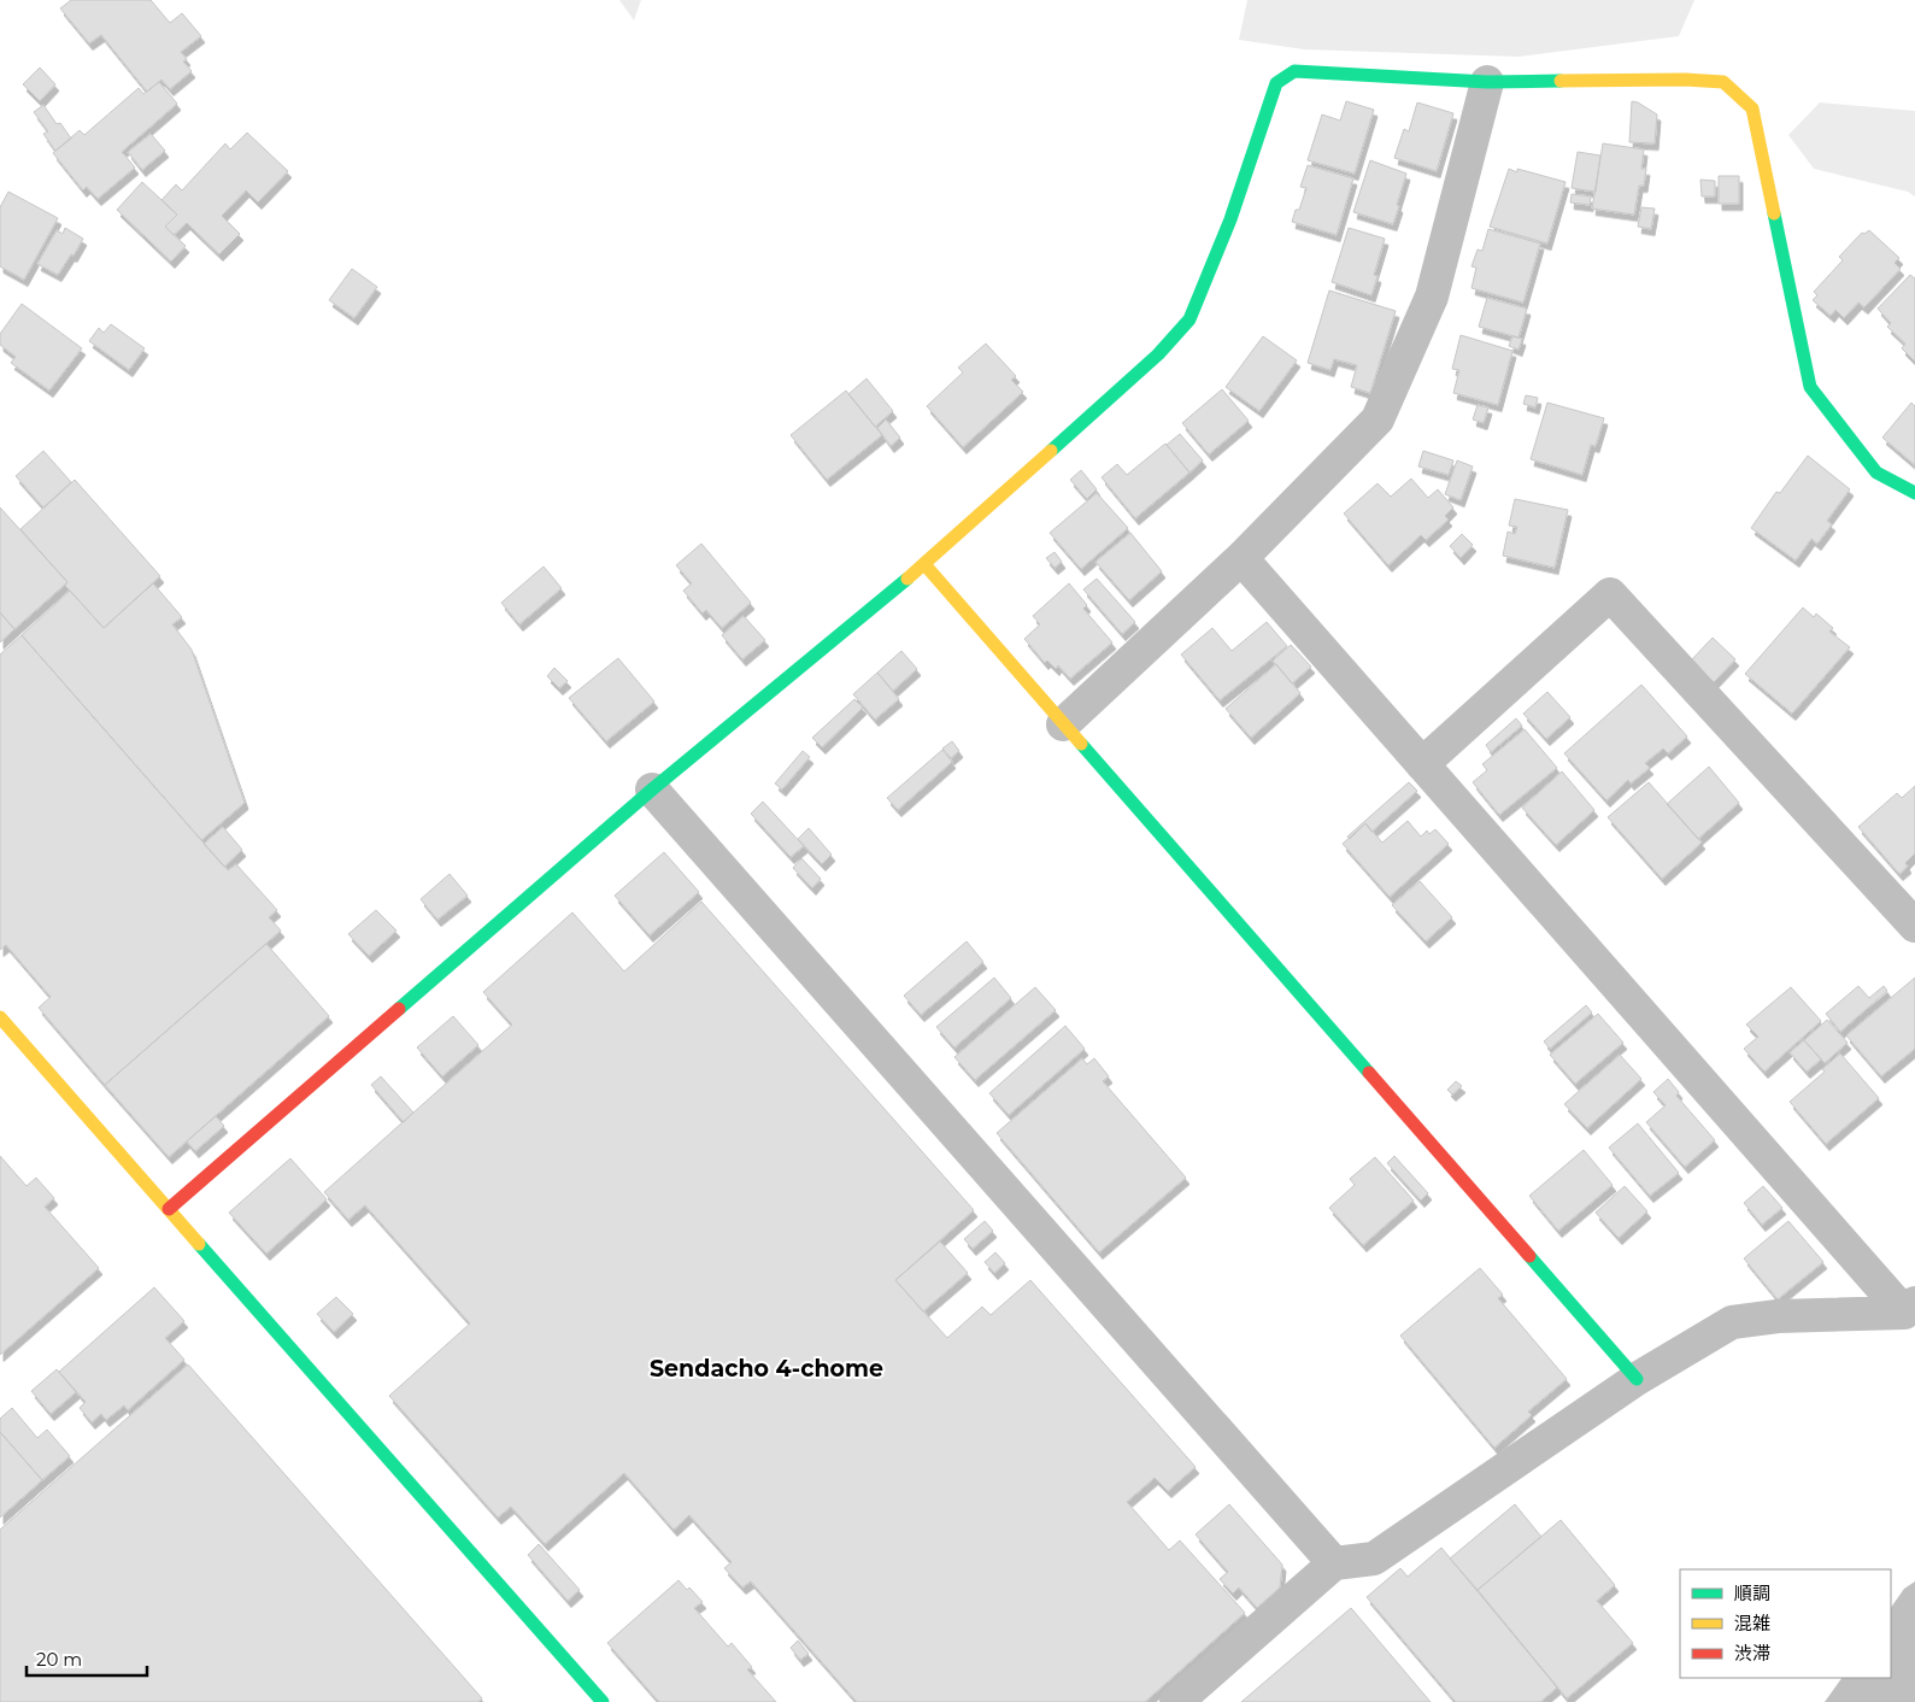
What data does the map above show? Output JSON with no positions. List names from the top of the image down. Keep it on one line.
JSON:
{"districts":["Sendacho 4-chome"],"legend":["順調","混雑","渋滞"],"scale_bar":"20 m"}
